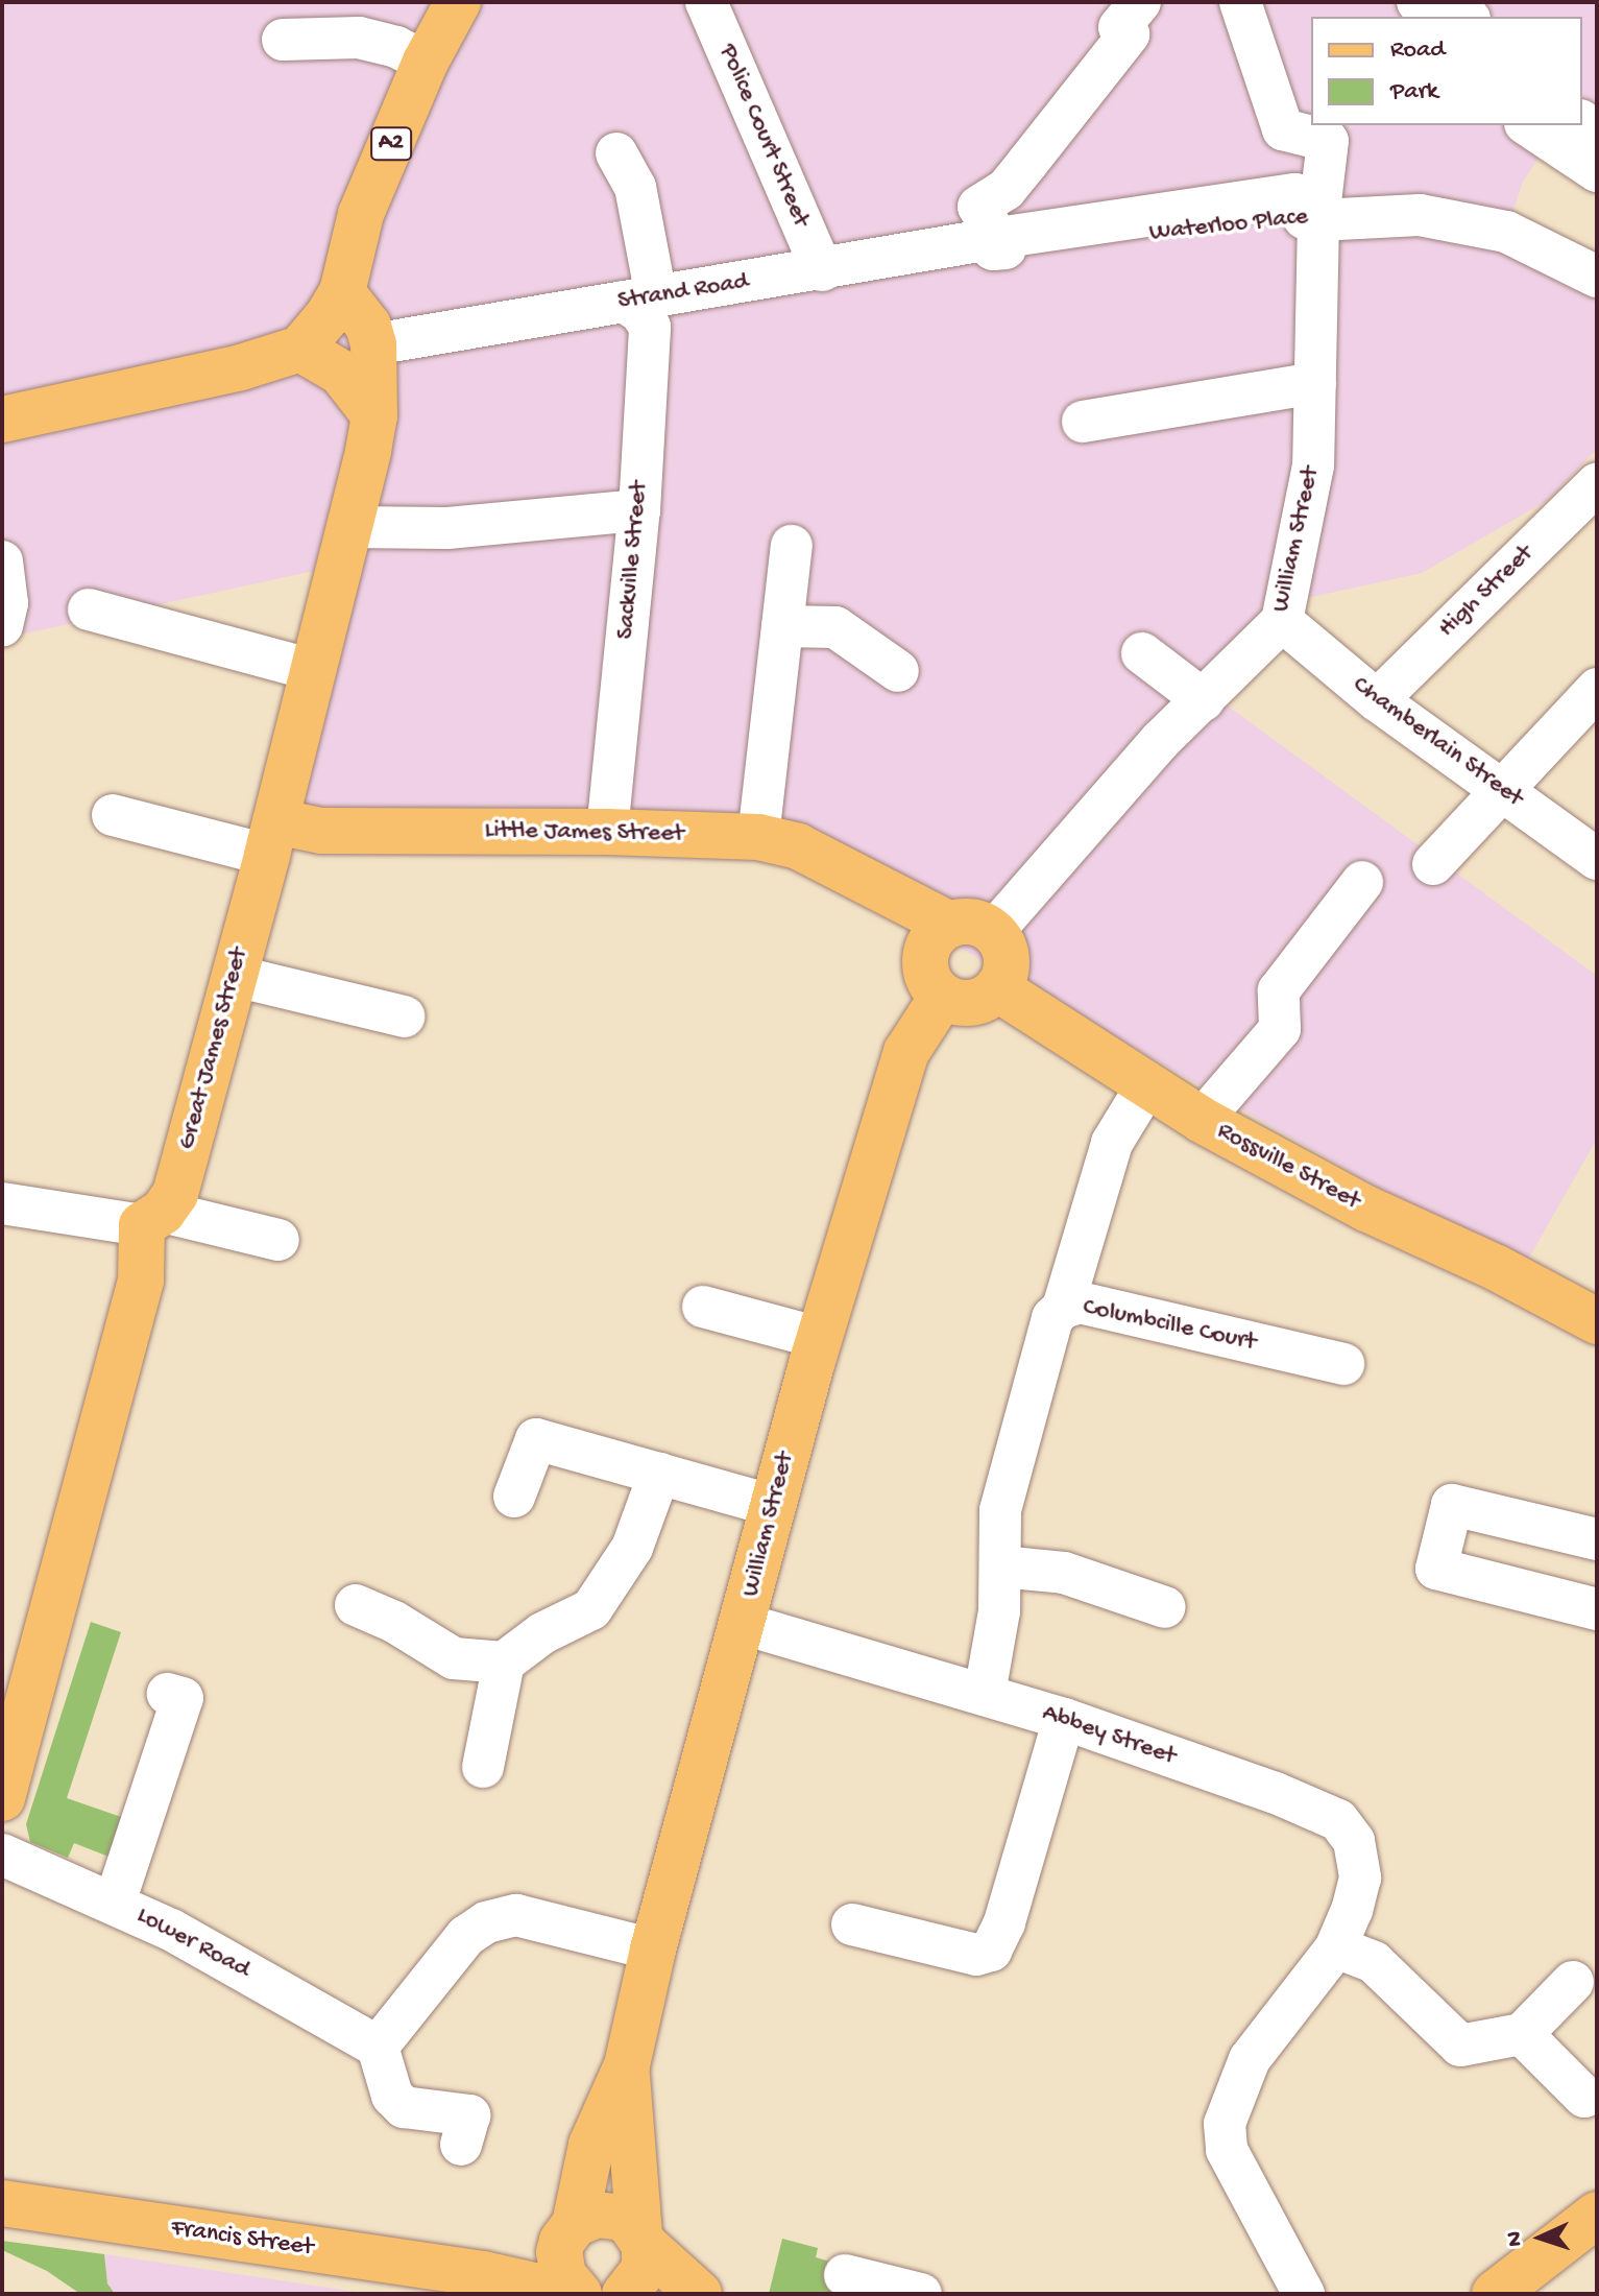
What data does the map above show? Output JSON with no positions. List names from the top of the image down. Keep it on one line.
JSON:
{"streets":{"main road":["A2","William Street","Little James Street","Great James Street","Rossville Street","Francis Street"],"street":["Police Court Street","Waterloo Place","Strand Road","Sackville Street","High Street","Chamberlain Street","Columbcille Court","Abbey Street","Lower Road"]},"crossings":[["Police Court Street","Strand Road"],["A2","Great James Street"],["Waterloo Place","Strand Road"],["Waterloo Place","William Street"],["Strand Road","Sackville Street"],["Strand Road","Great James Street"],["William Street","Chamberlain Street"],["William Street","Little James Street"],["William Street","Rossville Street"],["William Street","Abbey Street"],["William Street","Francis Street"],["Sackville Street","Little James Street"],["High Street","Chamberlain Street"],["Little James Street","Great James Street"],["Little James Street","Rossville Street"],["Columbcille Court","Abbey Street"]],"legend":["Road","Park"],"north":"left"}
